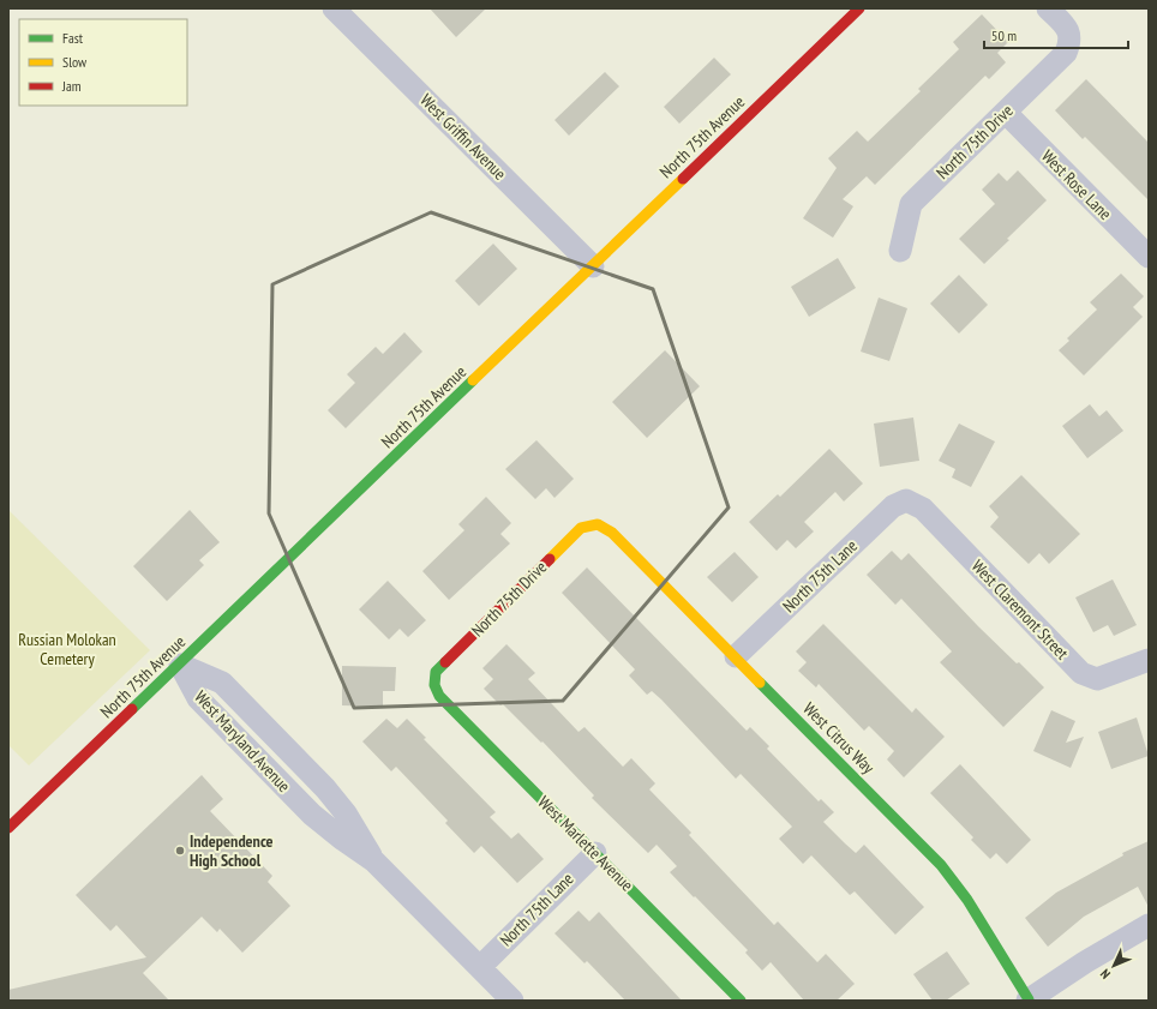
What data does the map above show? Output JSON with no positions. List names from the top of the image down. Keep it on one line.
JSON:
{"streets":{"street":["West Griffin Avenue","North 75th Avenue","North 75th Drive","West Rose Lane","North 75th Lane","West Claremont Street","West Citrus Way","West Maryland Avenue","West Marlette Avenue"]},"crossings":[["West Griffin Avenue","North 75th Avenue"],["North 75th Avenue","West Maryland Avenue"],["North 75th Drive","West Rose Lane"],["North 75th Drive","West Citrus Way"],["North 75th Drive","West Marlette Avenue"],["North 75th Lane","West Claremont Street"],["North 75th Lane","West Citrus Way"],["North 75th Lane","West Maryland Avenue"],["North 75th Lane","West Marlette Avenue"]],"parks":["Russian Molokan Cemetery"],"places":["Independence High School"],"legend":["Fast","Slow","Jam"],"scale_bar":"50 m","north":"bottom left"}
